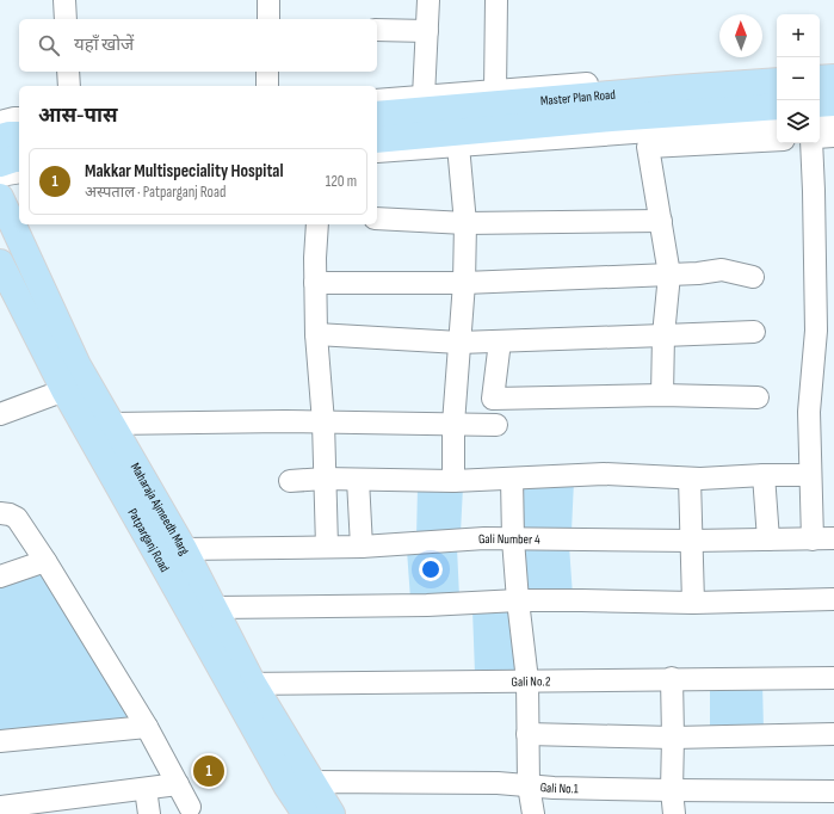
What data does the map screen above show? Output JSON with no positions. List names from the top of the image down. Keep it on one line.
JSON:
{"streets":{"main road":["Master Plan Road","Maharaja Ajmeedh Marg","Patparganj Road"],"street":["Gali Number 4","Gali No.2","Gali No.1"]},"crossings":[["Maharaja Ajmeedh Marg","Gali Number 4"],["Maharaja Ajmeedh Marg","Patparganj Road"],["Maharaja Ajmeedh Marg","Gali No.2"],["Maharaja Ajmeedh Marg","Gali No.1"],["Patparganj Road","Gali No.2"],["Patparganj Road","Gali No.1"]],"north":"top","page":{"map_buttons":["+","−"],"search":"यहाँ खोजें","heading":"आस-पास","list":[{"mark":"1","name":"Makkar Multispeciality Hospital","note":"अस्पताल · Patparganj Road","value":"120 m"}],"pins":"1"}}
